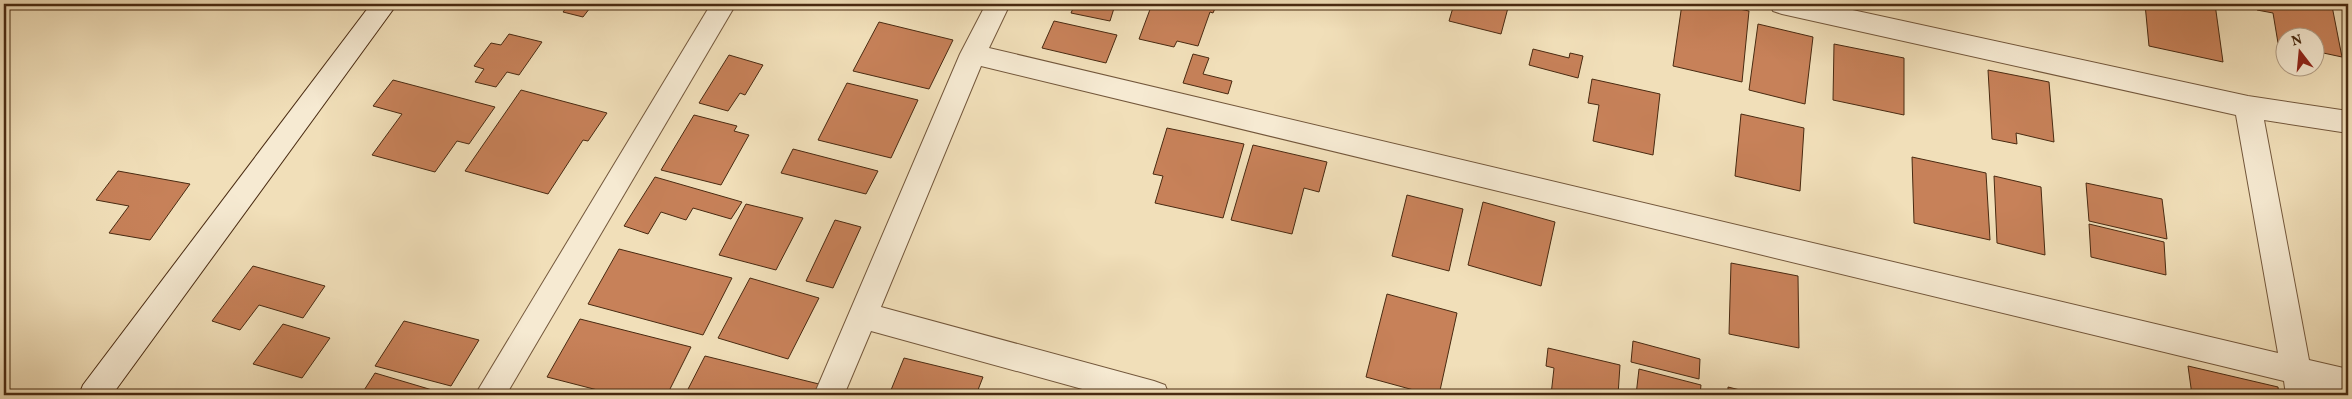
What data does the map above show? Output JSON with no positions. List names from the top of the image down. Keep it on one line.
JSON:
{"north":"top"}
